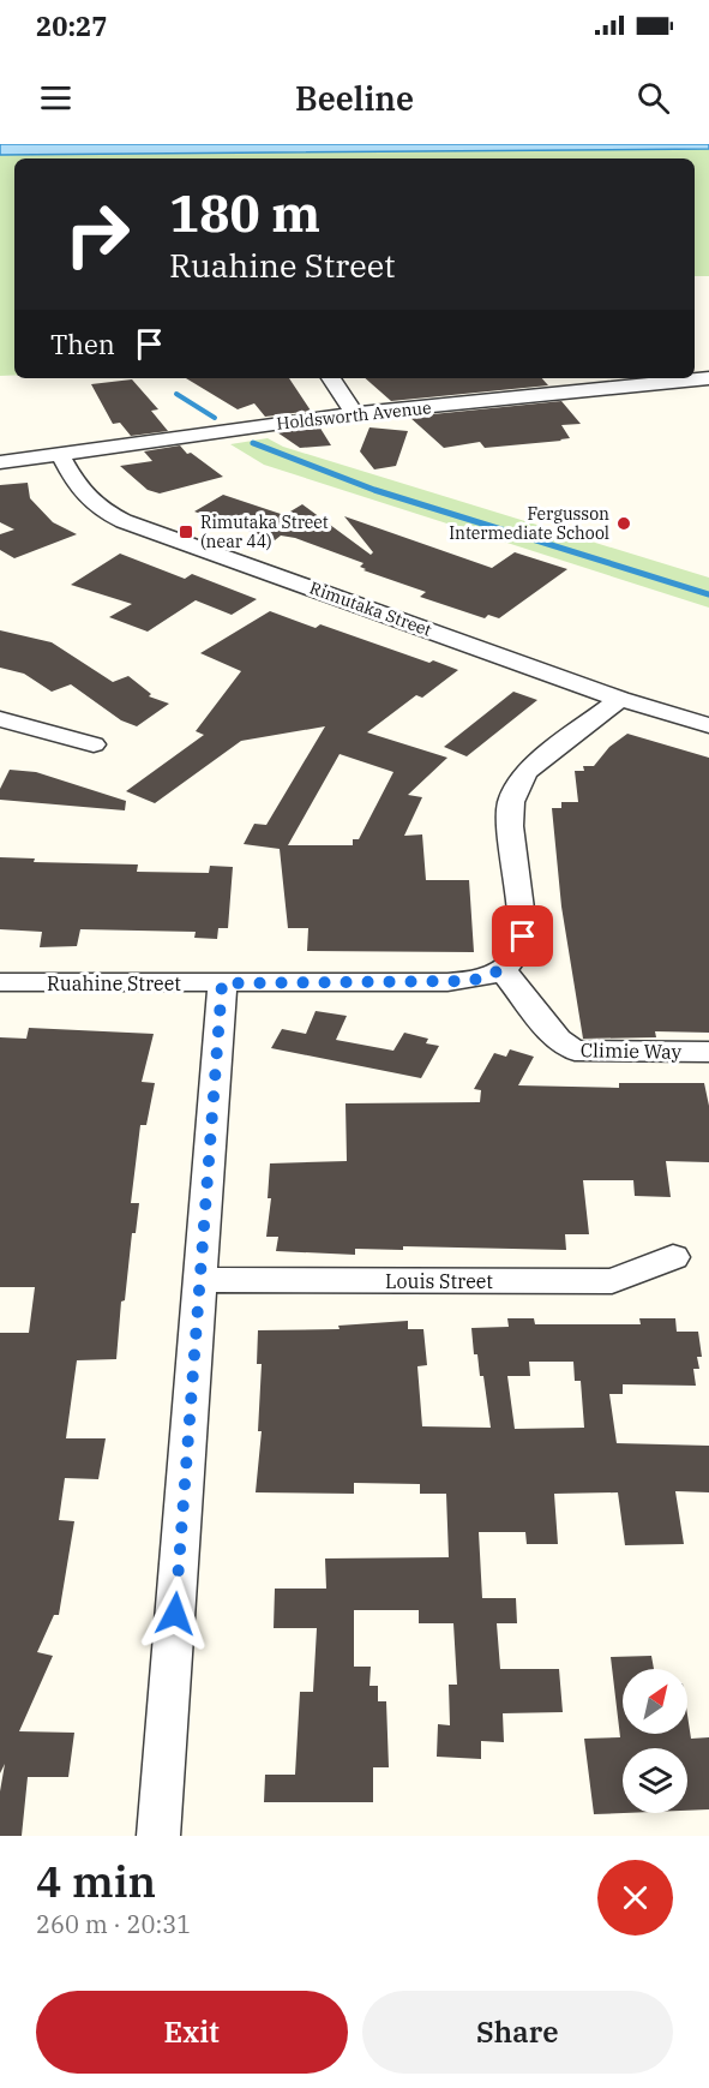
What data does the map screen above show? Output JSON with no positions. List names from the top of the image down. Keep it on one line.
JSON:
{"streets":{"street":["Holdsworth Avenue","Rimutaka Street","Ruahine Street","Climie Way","Louis Street"]},"crossings":[["Holdsworth Avenue","Rimutaka Street"],["Ruahine Street","Climie Way"]],"places":{"other":["Fergusson Intermediate School"],"transit":["Rimutaka Street (near 44)"]},"north":"top right","page":{"status":"20:27","header":"Beeline","turn":["180 m","Ruahine Street"],"then":"Then","heading":["4 min","260 m · 20:31"],"buttons":["Exit","Share"]}}
